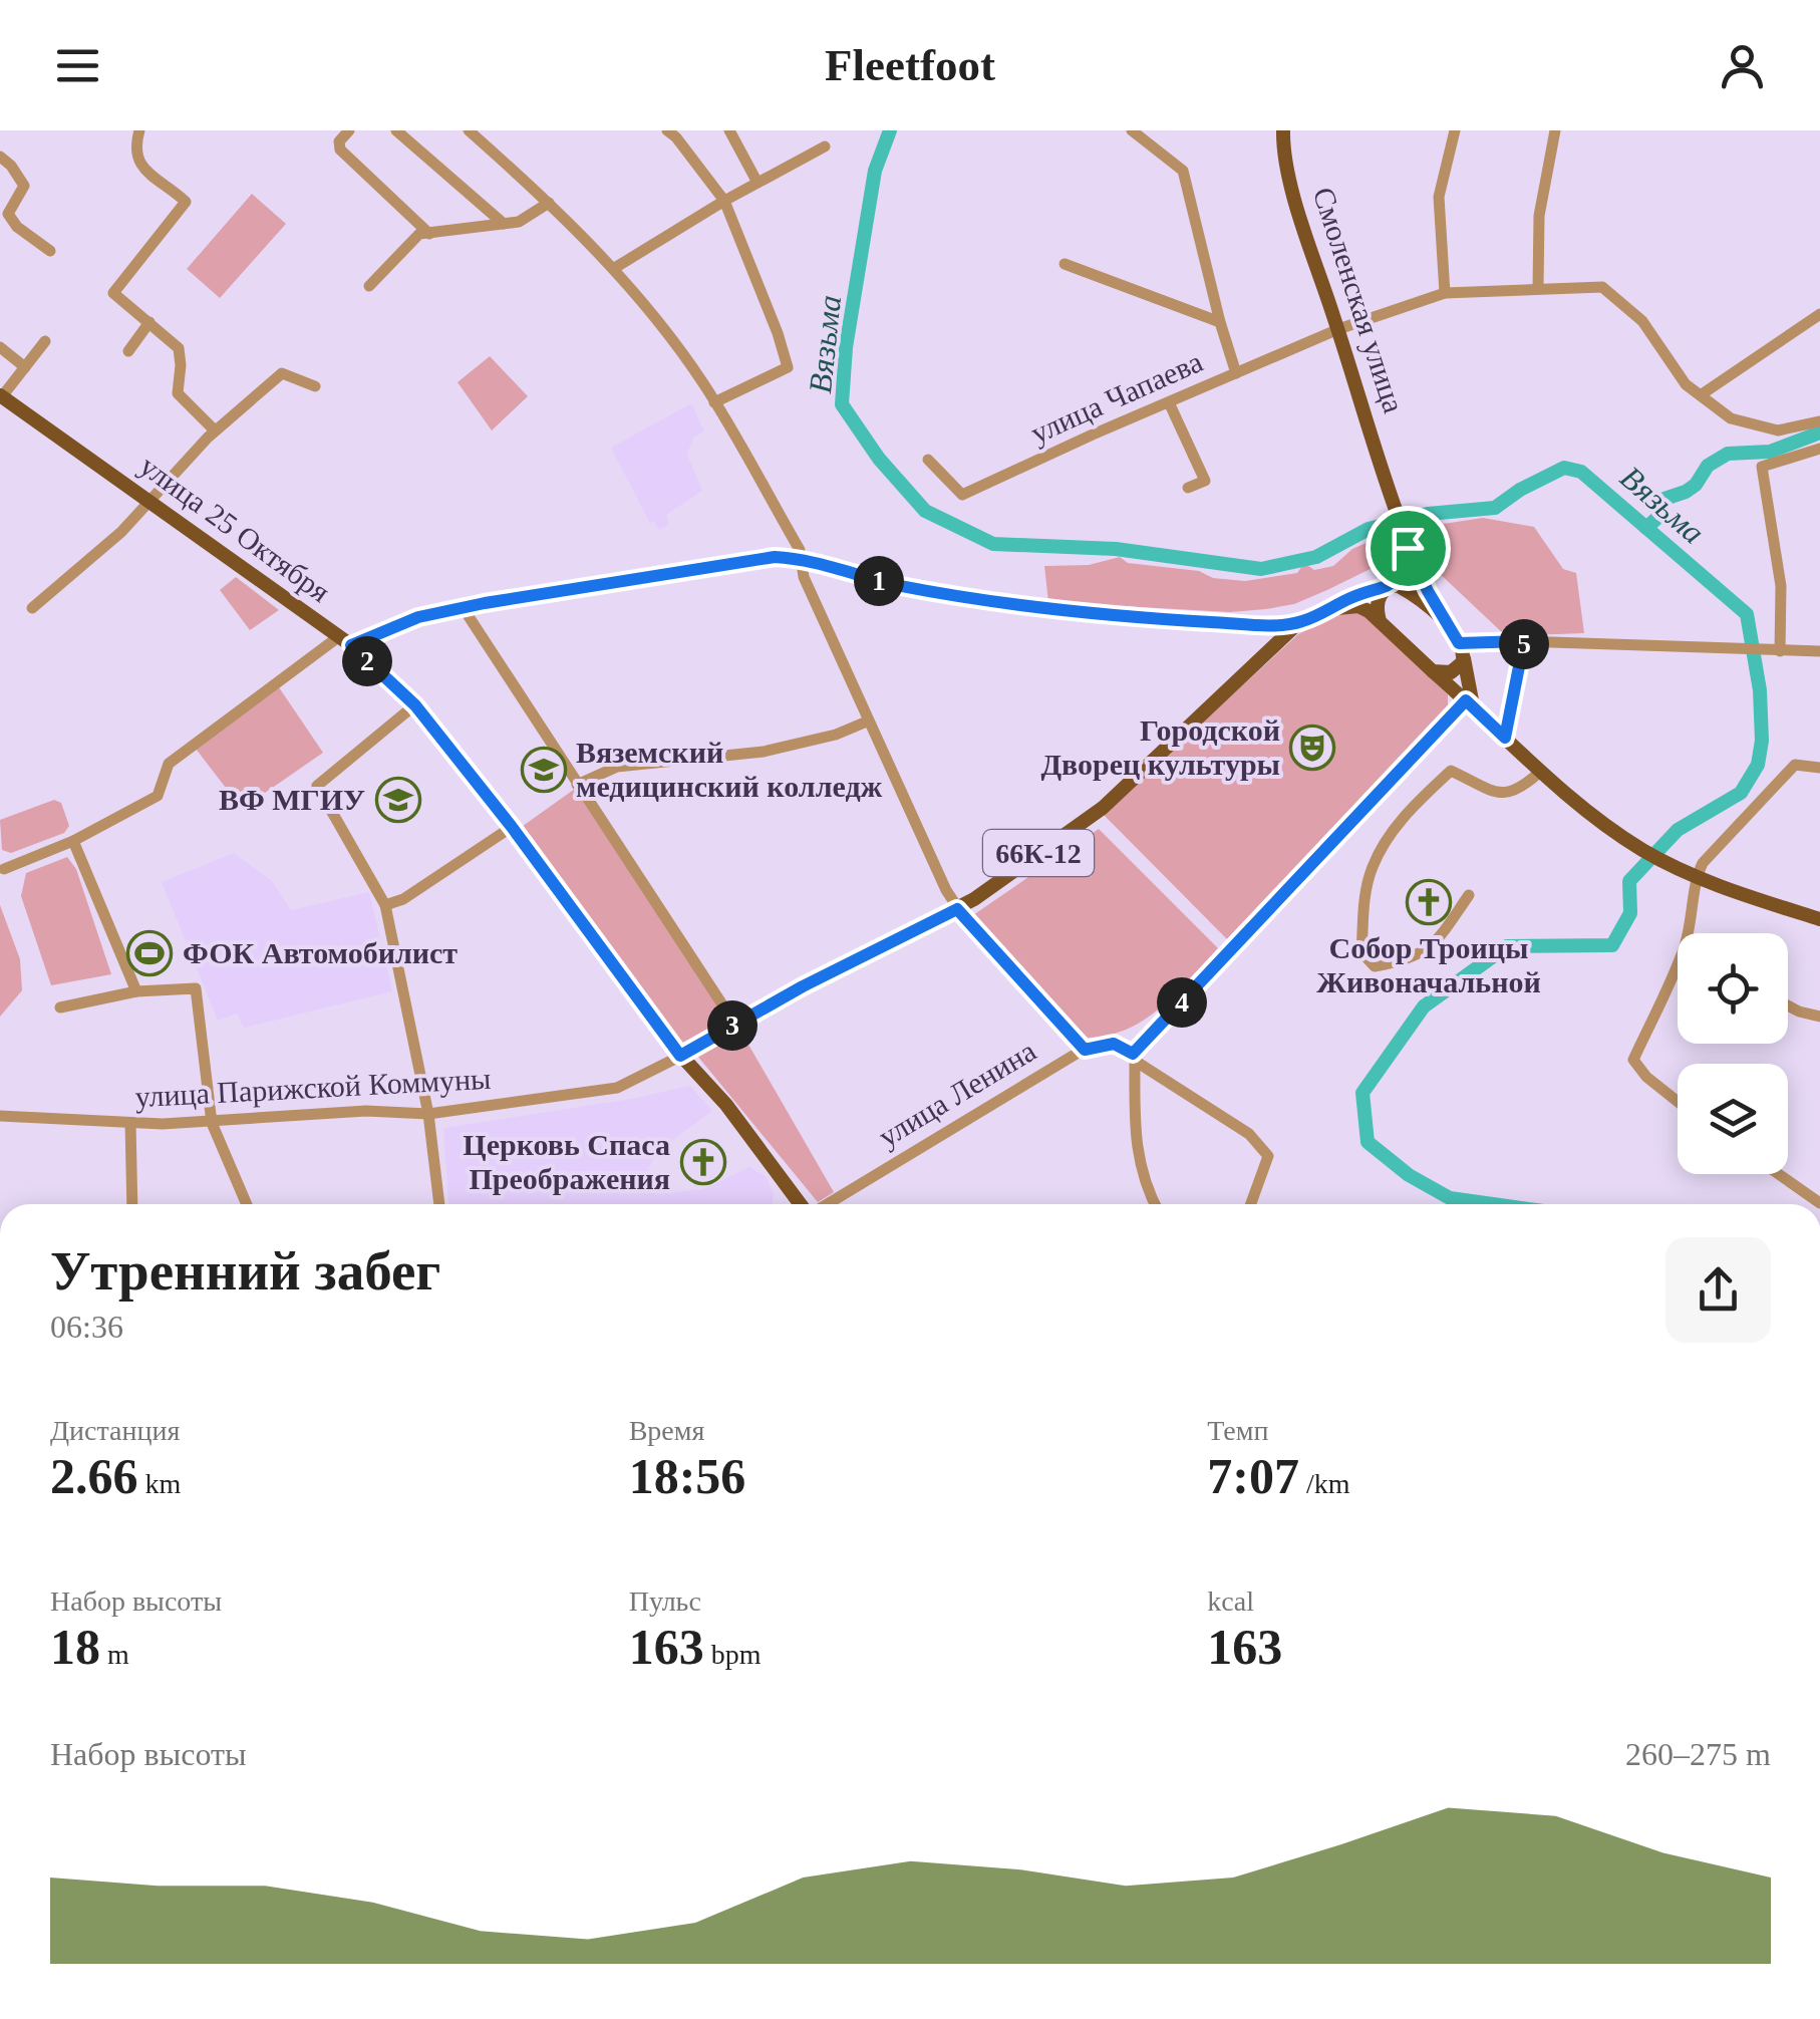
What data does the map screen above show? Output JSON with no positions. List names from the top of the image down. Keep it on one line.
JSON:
{"streets":{"main road":["Смоленская улица","улица 25 Октября","66К-12"],"street":["улица Чапаева","улица Парижской Коммуны","улица Ленина"]},"crossings":[["Смоленская улица","улица Чапаева"],["улица 25 Октября","66К-12"],["улица 25 Октября","улица Парижской Коммуны"],["66К-12","улица Парижской Коммуны"]],"water":["Вязьма"],"places":{"theatre":["Городской Дворец культуры"],"school or university":["Вяземский медицинский колледж","ВФ МГИУ"],"church":["Собор Троицы Живоначальной","Церковь Спаса Преображения"],"sports":["ФОК Автомобилист"]},"page":{"header":"Fleetfoot","pins":["1","5","2","4","3"],"heading":["Утренний забег","06:36"],"stats":[["Дистанция","2.66 km"],["Время","18:56"],["Темп","7:07 /km"],["Набор высоты","18 m"],["Пульс","163 bpm"],["kcal","163"]],"chart":["Набор высоты","260–275 m"]}}
